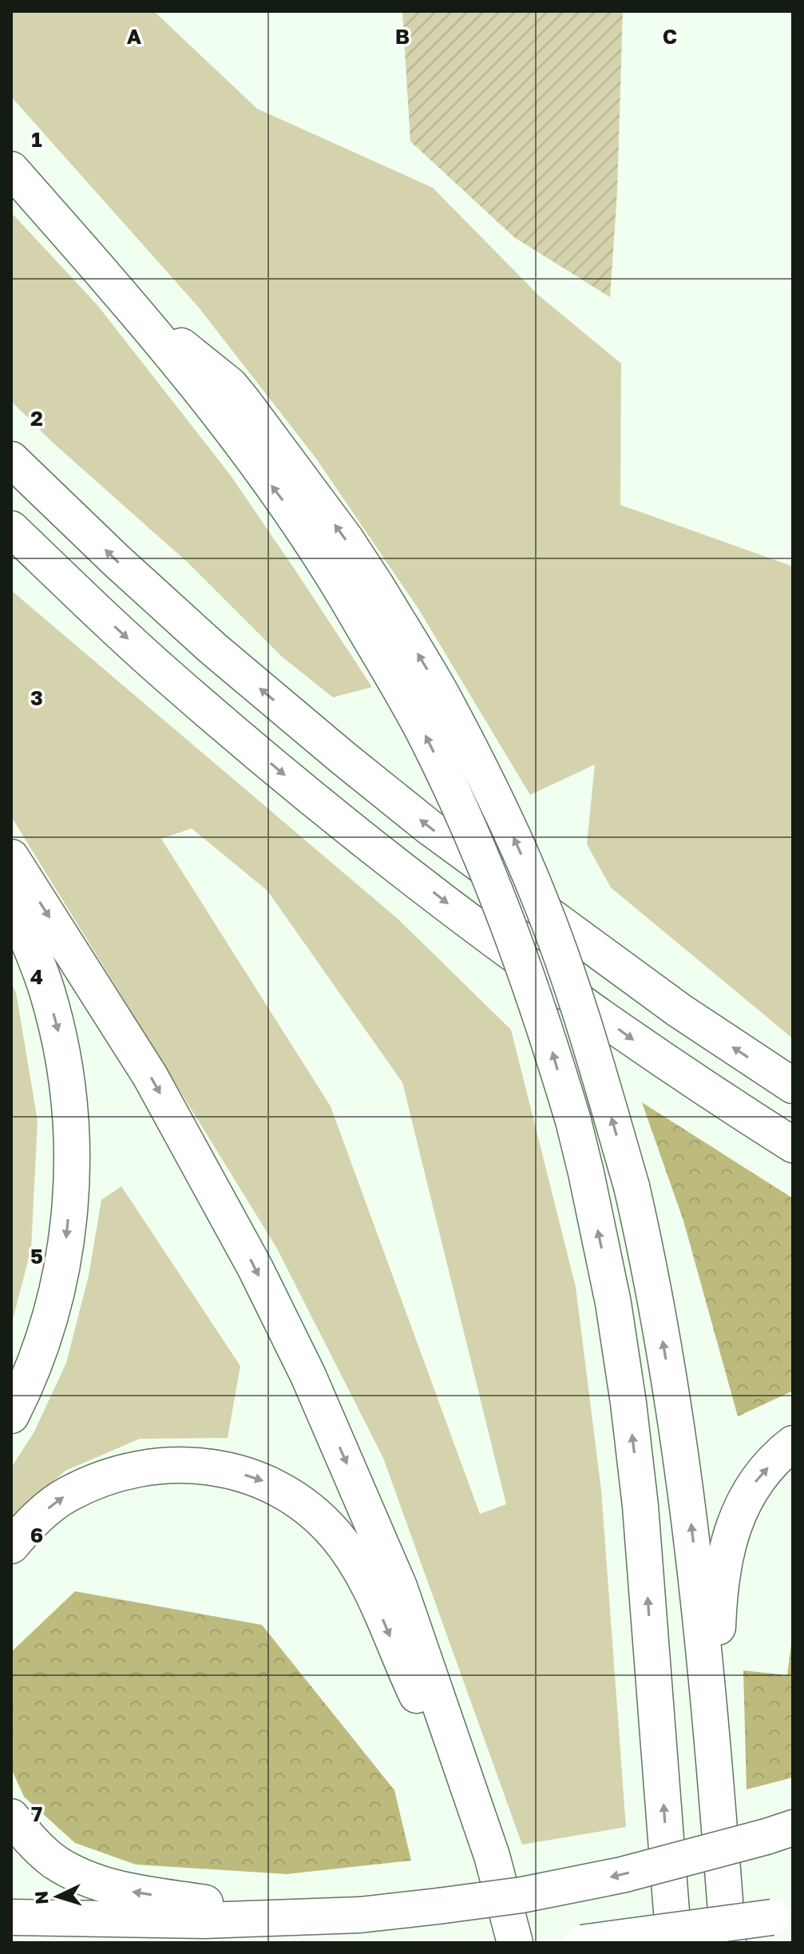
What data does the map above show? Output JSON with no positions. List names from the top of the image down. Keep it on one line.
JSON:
{"north":"left","grid":{"columns":["A","B","C"],"rows":["1","2","3","4","5","6","7"]}}
